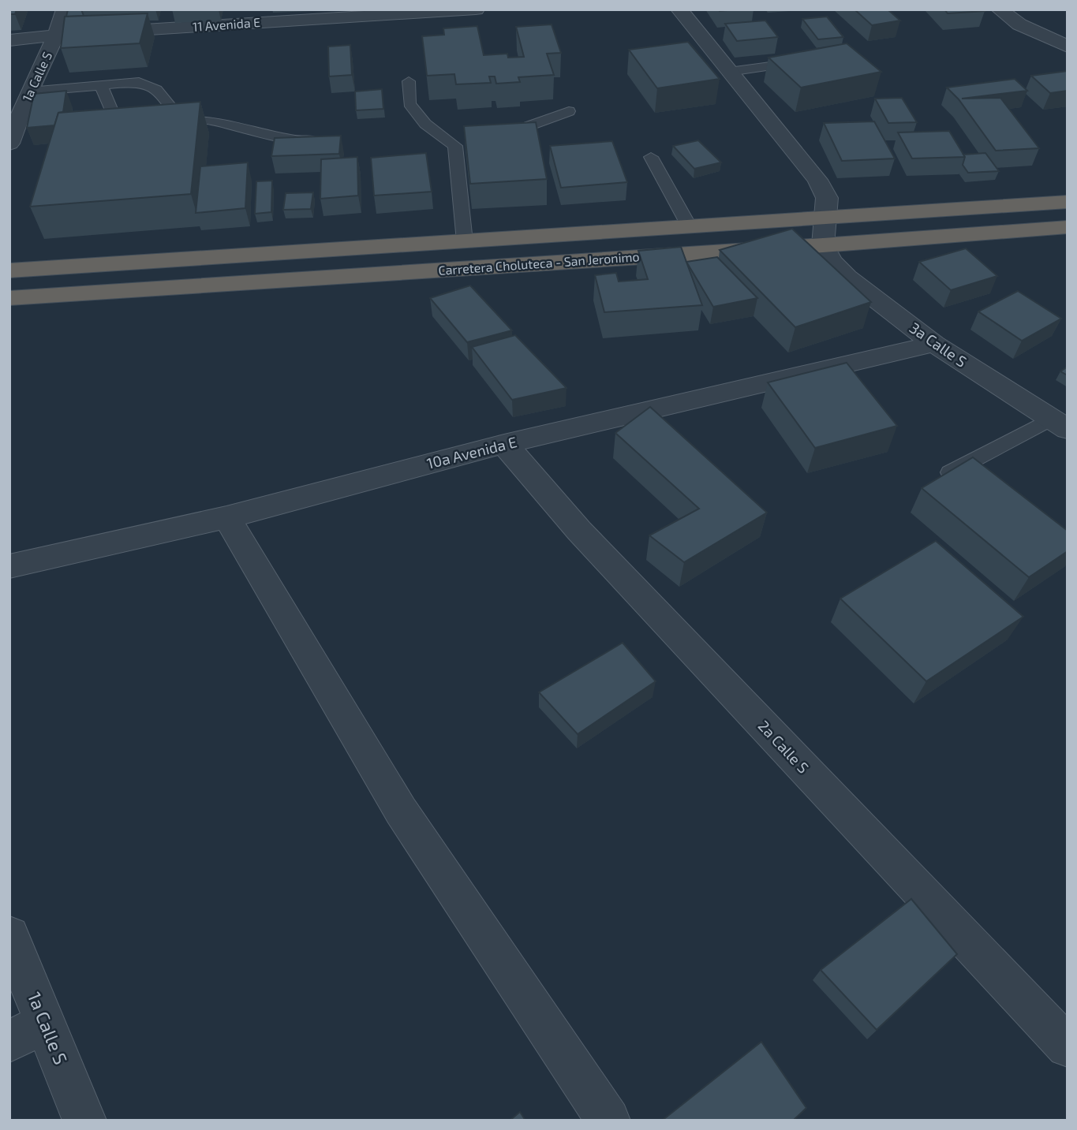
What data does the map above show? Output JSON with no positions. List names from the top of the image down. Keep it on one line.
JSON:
{"streets":{"highway":["Carretera Choluteca - San Jeronimo"],"street":["11 Avenida E","1a Calle S","3a Calle S","10a Avenida E","2a Calle S"]},"crossings":[["11 Avenida E","1a Calle S"],["Carretera Choluteca - San Jeronimo","3a Calle S"],["3a Calle S","10a Avenida E"],["10a Avenida E","2a Calle S"]]}
